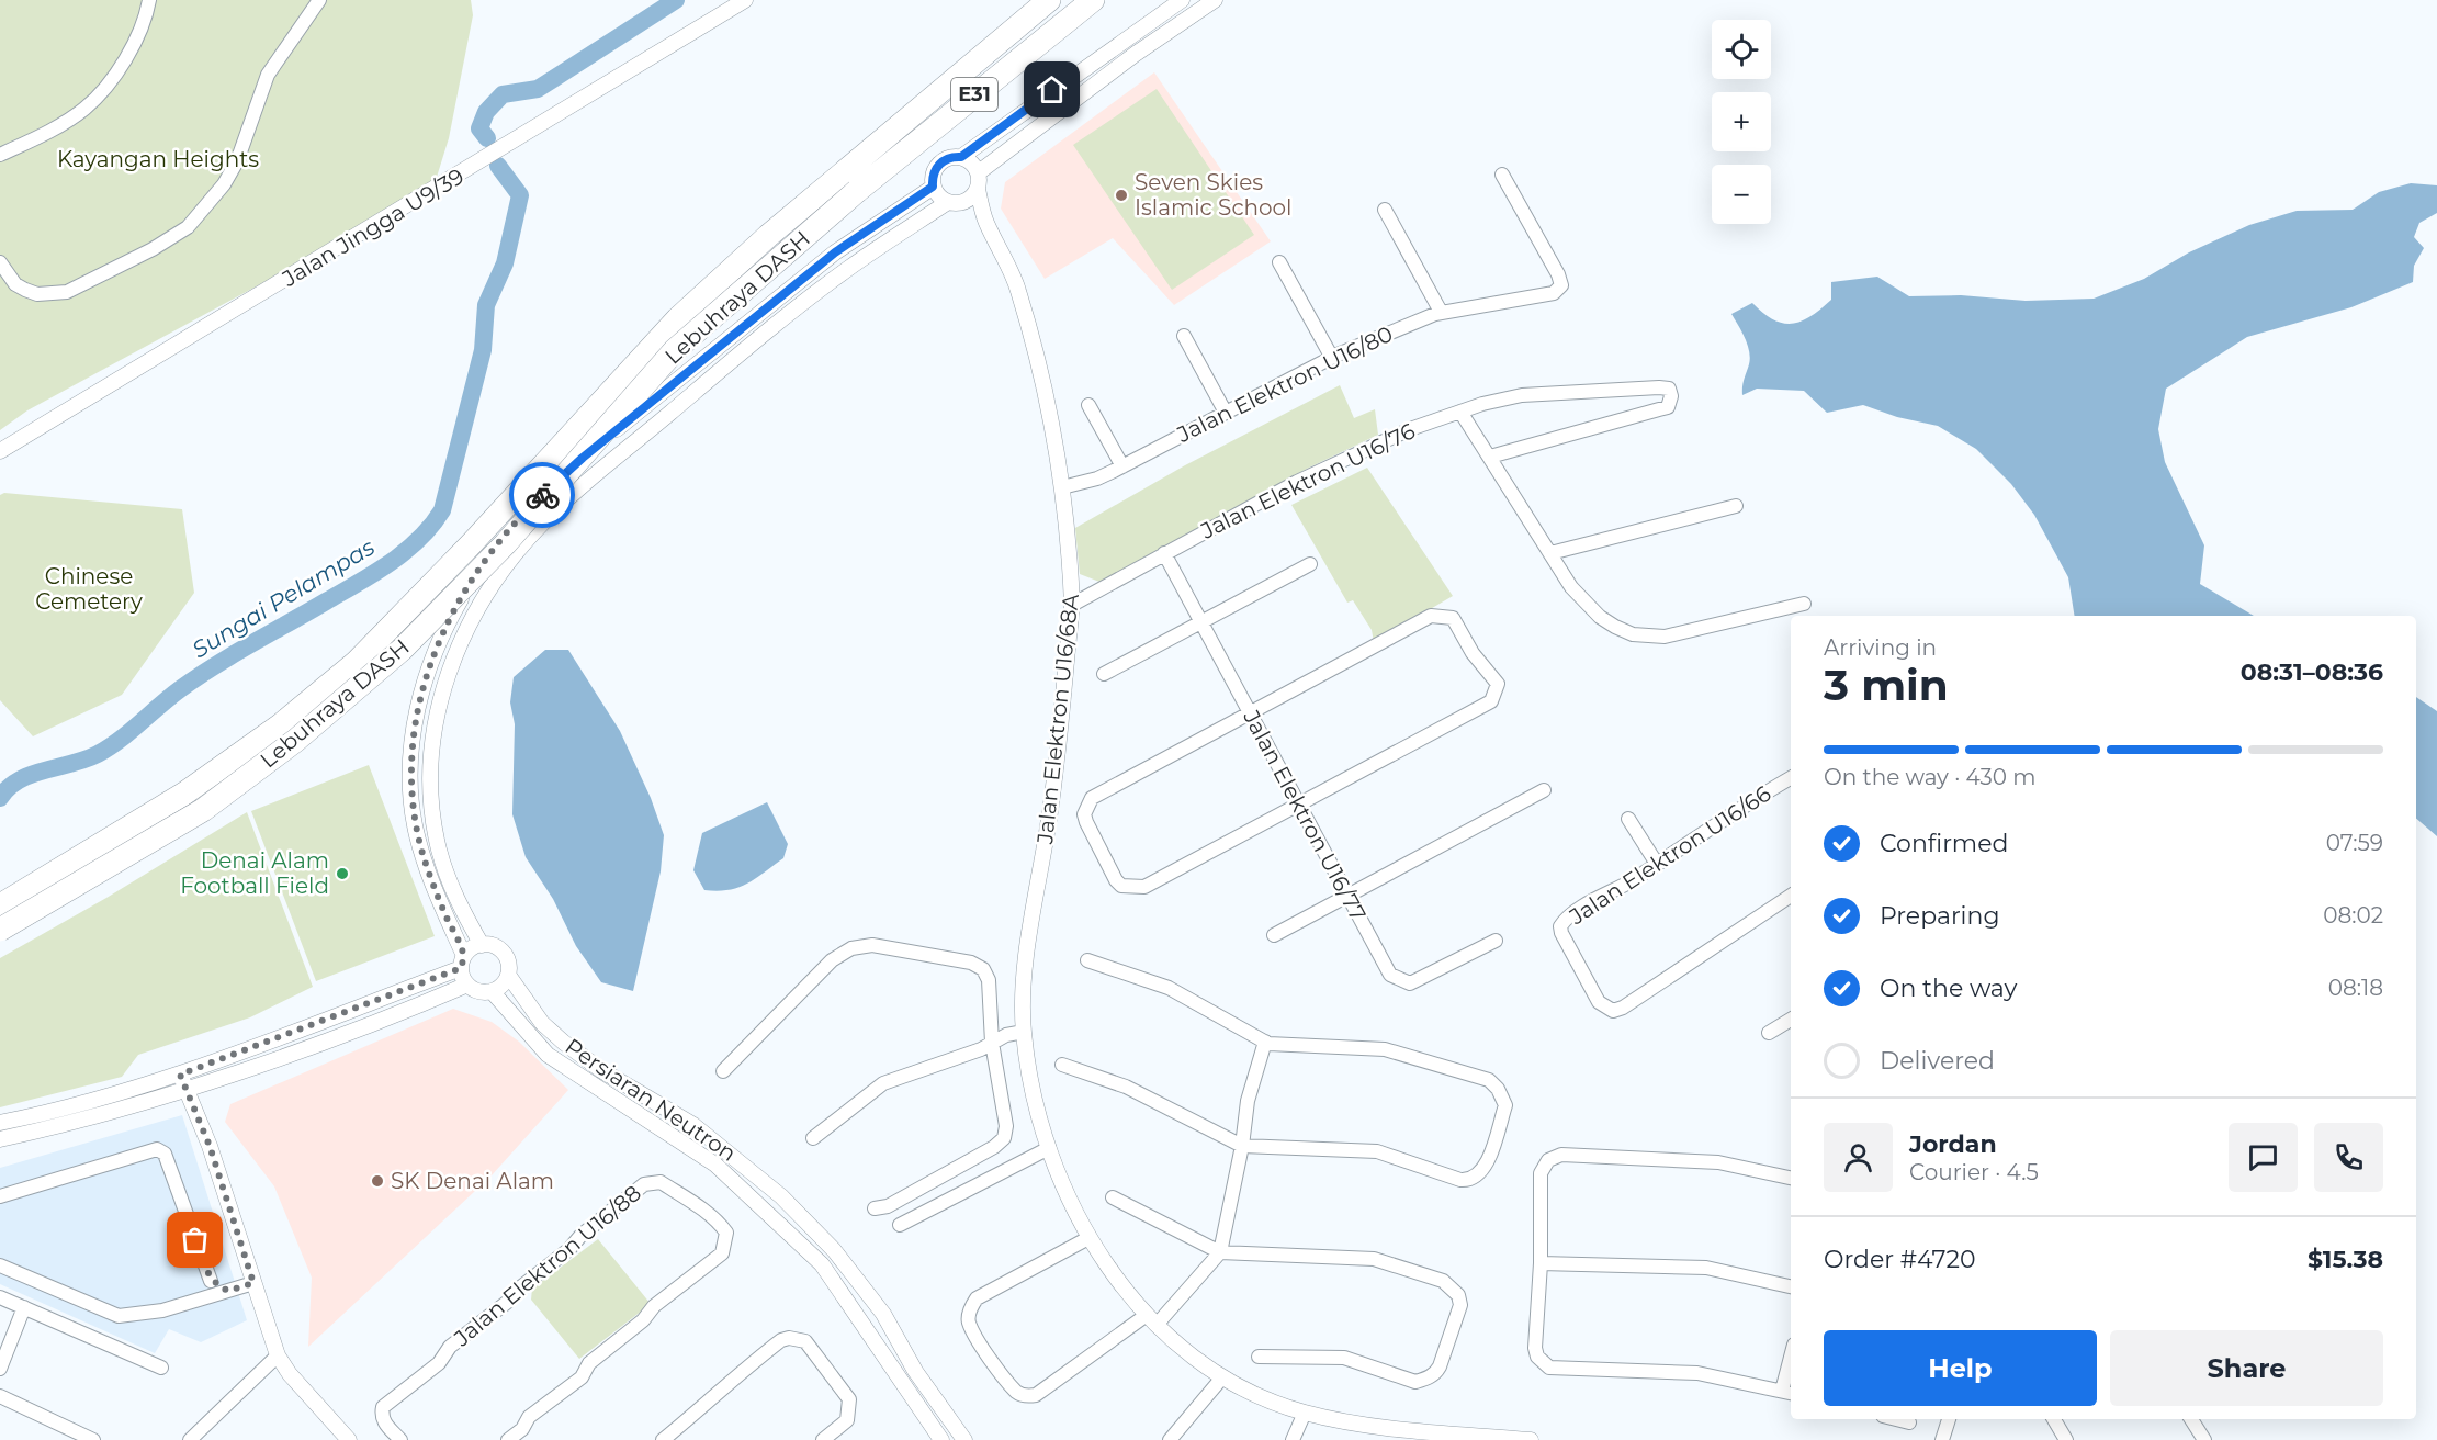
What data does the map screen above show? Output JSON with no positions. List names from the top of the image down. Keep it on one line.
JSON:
{"streets":{"highway":["E31","Lebuhraya DASH"],"street":["Jalan Jingga U9/39","Jalan Elektron U16/80","Jalan Elektron U16/76","Jalan Elektron U16/68A","Jalan Elektron U16/77","Jalan Elektron U16/66","Persiaran Neutron","Jalan Elektron U16/88"]},"crossings":[["Jalan Elektron U16/80","Jalan Elektron U16/68A"],["Jalan Elektron U16/76","Jalan Elektron U16/68A"],["Jalan Elektron U16/76","Jalan Elektron U16/77"]],"water":["Sungai Pelampas"],"parks":["Kayangan Heights","Chinese Cemetery"],"places":["Seven Skies Islamic School","Denai Alam Football Field","SK Denai Alam"],"page":{"map_buttons":["+","−"],"heading":["3 min","Arriving in","08:31–08:36"],"panel":["Jordan","Courier · 4.5","Order #4720","$15.38"],"bar":"On the way · 430 m","list":[["Confirmed","07:59"],["Preparing","08:02"],["On the way","08:18"],"Delivered"],"buttons":["Help","Share"]}}
